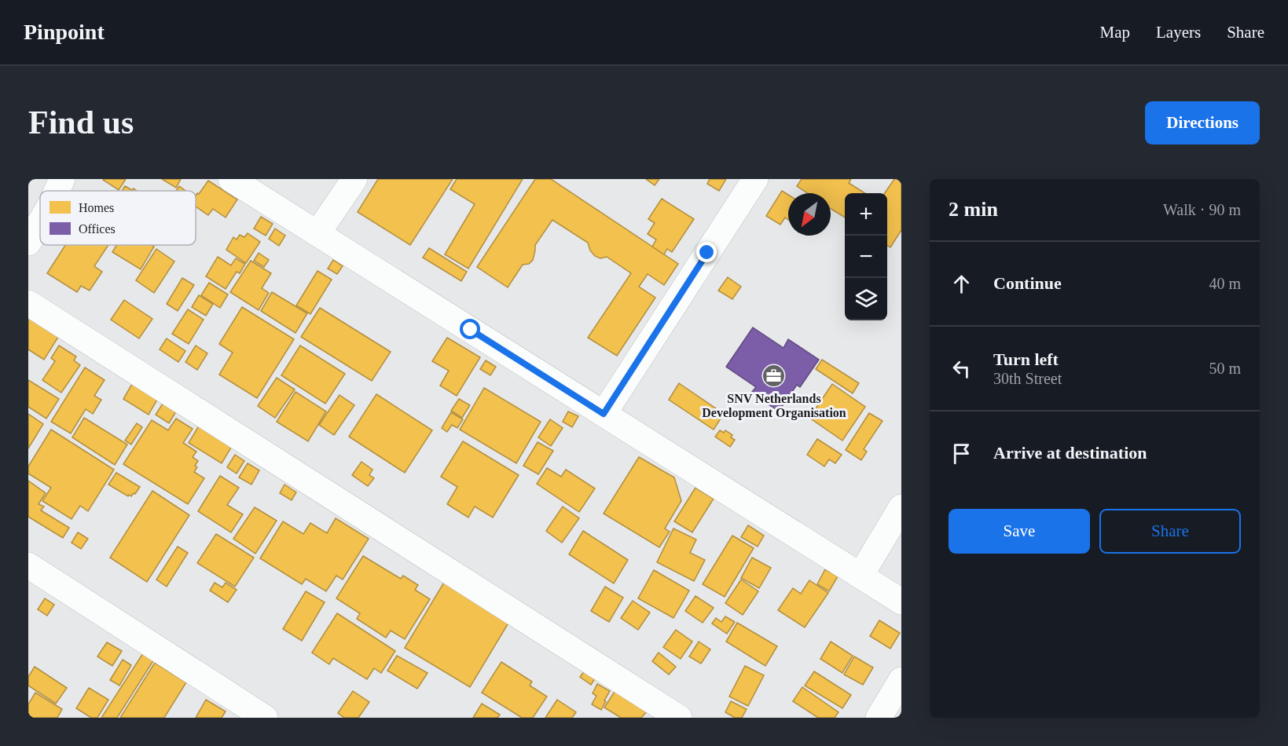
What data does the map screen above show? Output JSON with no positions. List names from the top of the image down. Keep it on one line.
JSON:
{"places":{"office":["SNV Netherlands Development Organisation"]},"legend":["Homes","Offices"],"north":"bottom left","page":{"header":"Pinpoint","nav":["Map","Layers","Share"],"buttons":["Directions",["Save","Share"]],"title":"Find us","heading":["2 min","Walk · 90 m"],"map_buttons":["+","−"],"list":[["Continue","40 m"],["Turn left","30th Street","50 m"],"Arrive at destination"]}}
